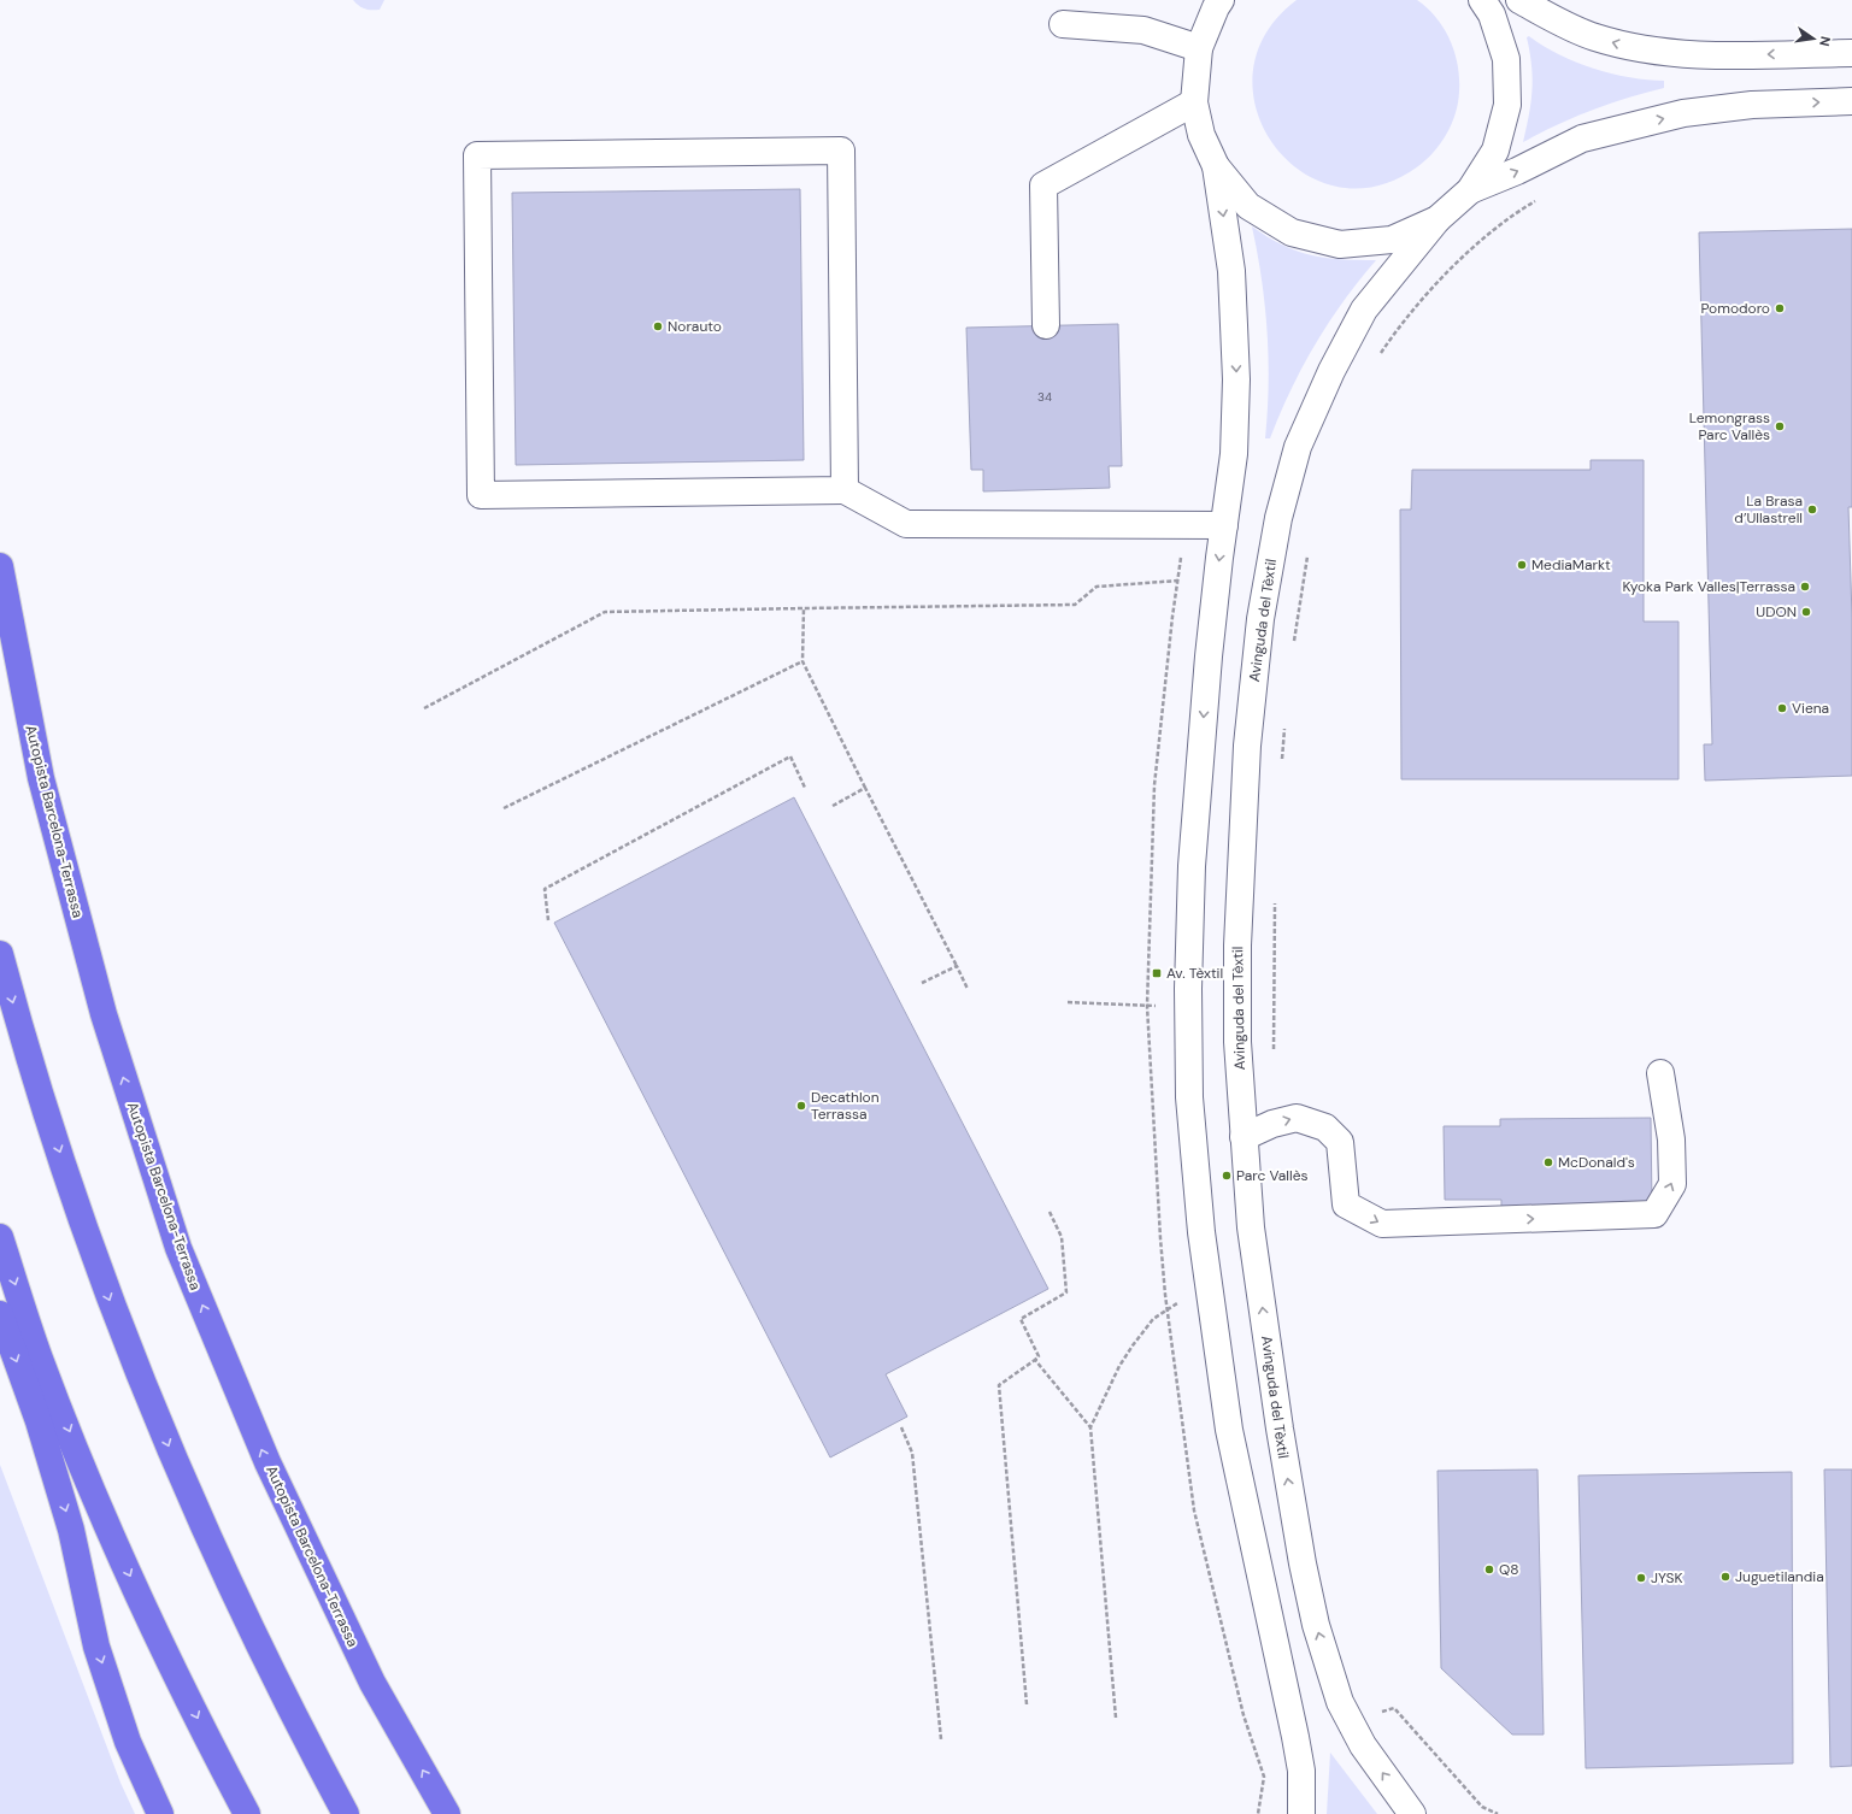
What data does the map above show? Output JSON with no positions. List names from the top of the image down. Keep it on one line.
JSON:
{"streets":{"highway":["Autopista Barcelona-Terrassa"],"street":["Avinguda del Tèxtil"]},"places":{"other":["Pomodoro","Norauto","Lemongrass Parc Vallès","La Brasa d’Ullastrell","MediaMarkt","Kyoka Park Valles|Terrassa","UDON","Viena","Decathlon Terrassa","McDonald's","Parc Vallès","Q8","Juguetilandia","JYSK"],"transit":["Av. Tèxtil"]},"house_numbers":["34"],"north":"right"}
